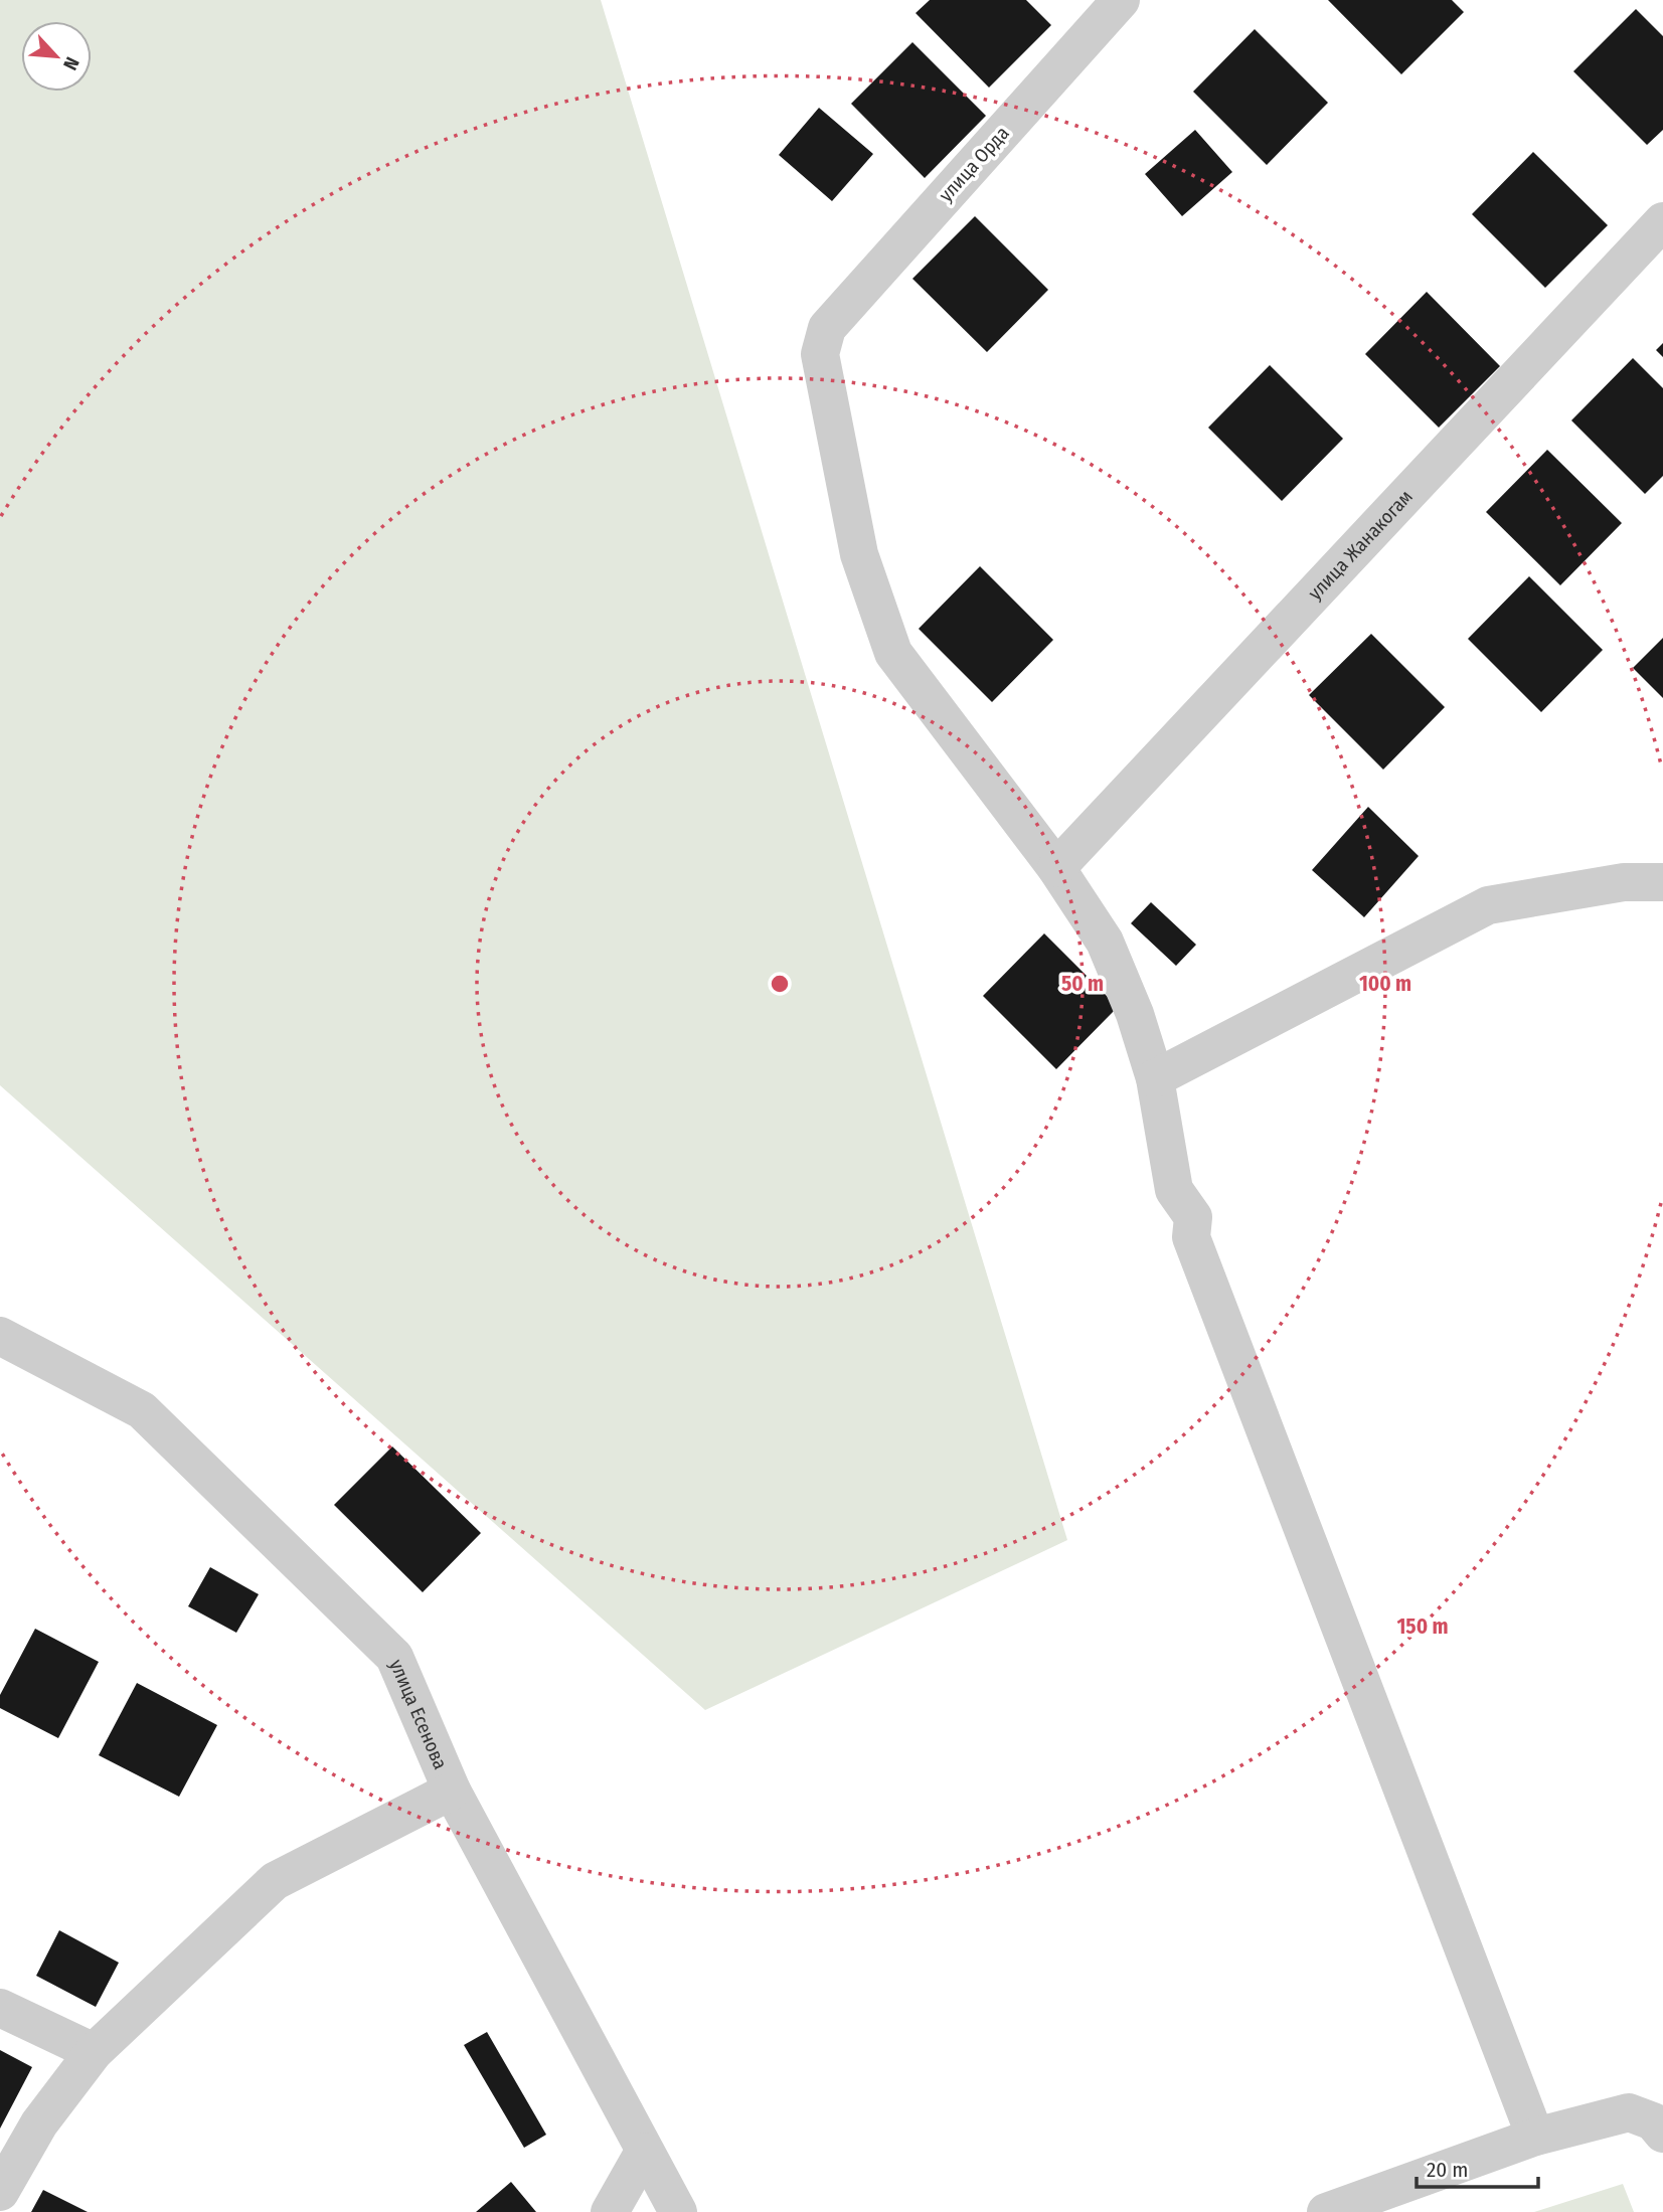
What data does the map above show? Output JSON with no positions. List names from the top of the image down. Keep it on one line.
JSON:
{"streets":{"street":["улица Орда","улица Жанакогам","улица Есенова"]},"crossings":[["улица Орда","улица Жанакогам"]],"scale_bar":"20 m","north":"bottom right","rings":["50 m","100 m","150 m"]}
